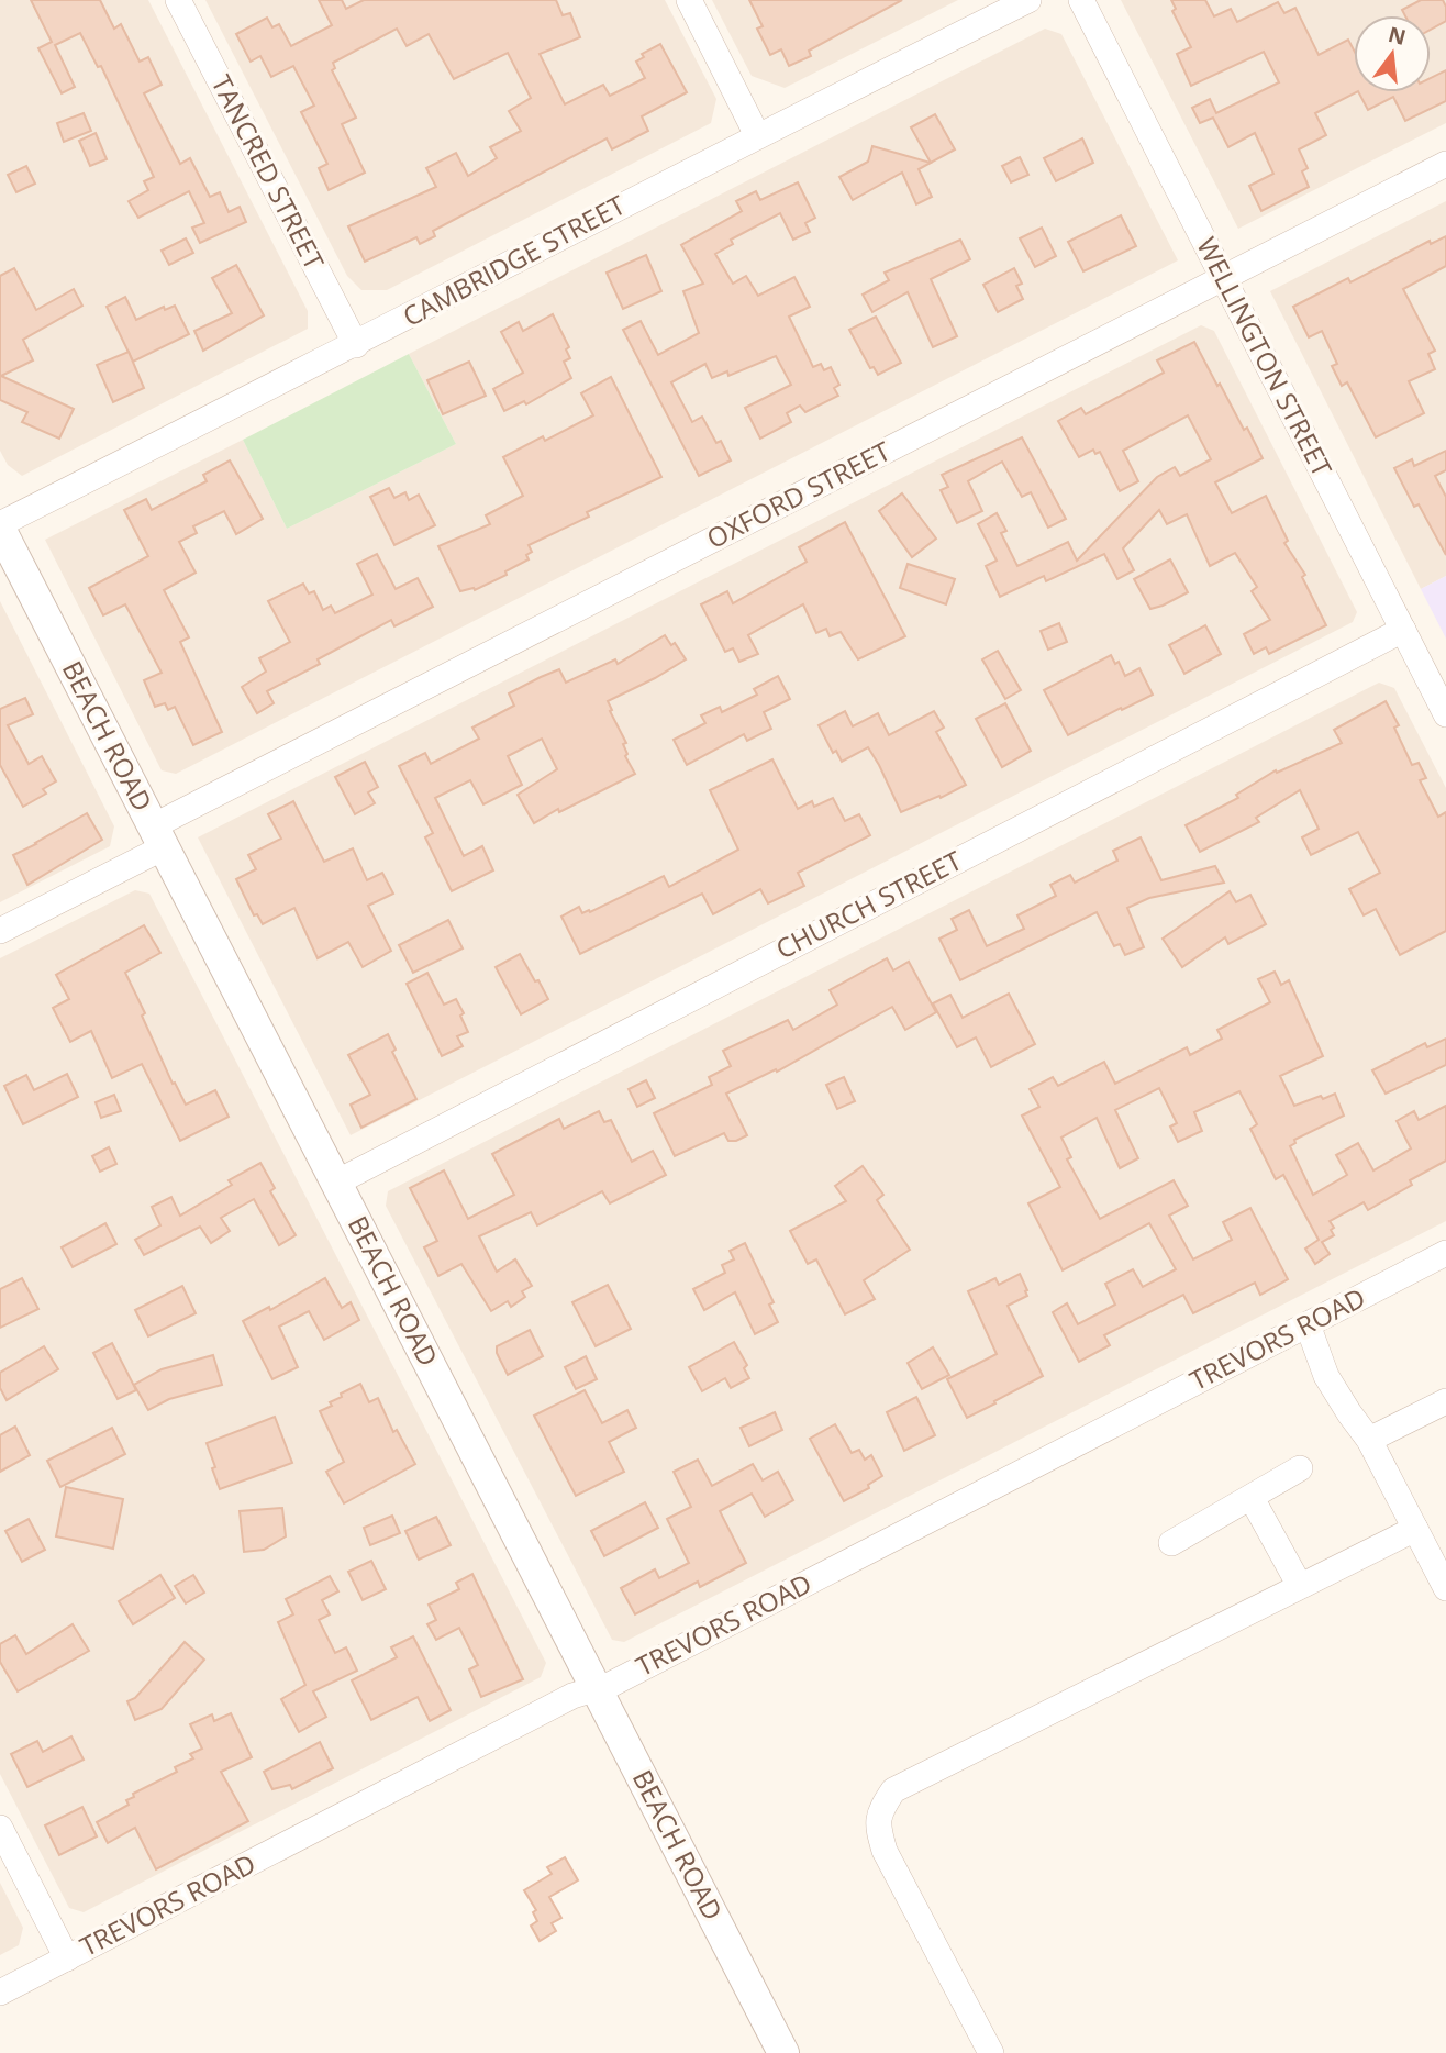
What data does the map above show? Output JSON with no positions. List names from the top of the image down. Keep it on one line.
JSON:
{"streets":{"street":["TANCRED STREET","CAMBRIDGE STREET","WELLINGTON STREET","OXFORD STREET","BEACH ROAD","CHURCH STREET","TREVORS ROAD"]},"crossings":[["TANCRED STREET","CAMBRIDGE STREET"],["CAMBRIDGE STREET","BEACH ROAD"],["WELLINGTON STREET","OXFORD STREET"],["WELLINGTON STREET","CHURCH STREET"],["OXFORD STREET","BEACH ROAD"],["BEACH ROAD","CHURCH STREET"],["BEACH ROAD","TREVORS ROAD"]],"north":"top"}
